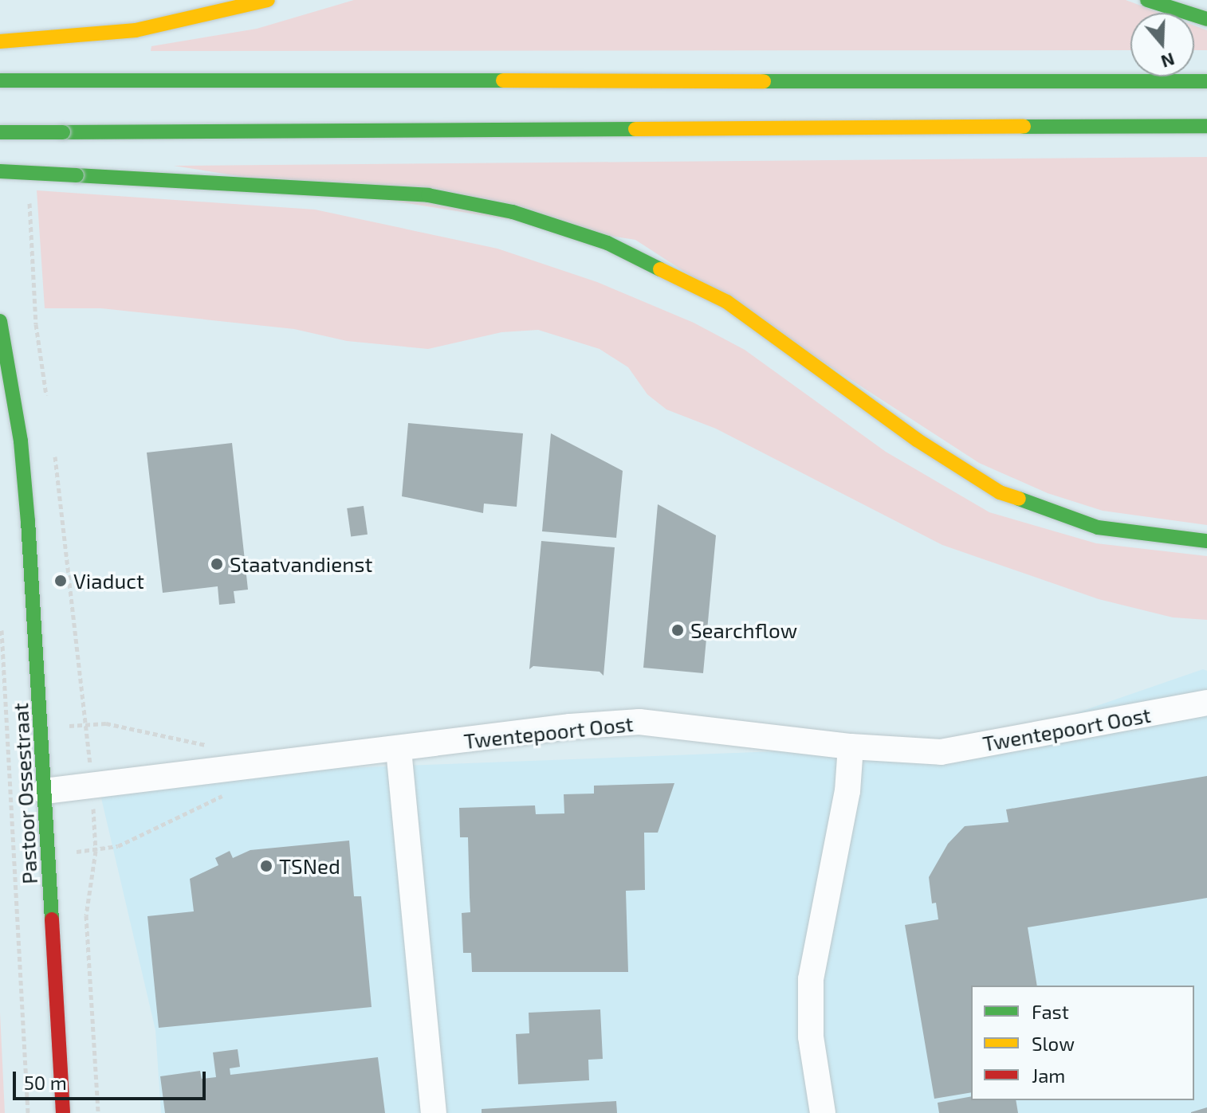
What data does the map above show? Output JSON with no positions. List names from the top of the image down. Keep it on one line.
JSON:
{"streets":{"main road":["Pastoor Ossestraat"],"street":["Twentepoort Oost"]},"crossings":[["Twentepoort Oost","Pastoor Ossestraat"]],"places":["Staatvandienst","Viaduct","Searchflow","TSNed"],"legend":["Fast","Slow","Jam"],"scale_bar":"50 m","north":"bottom"}
